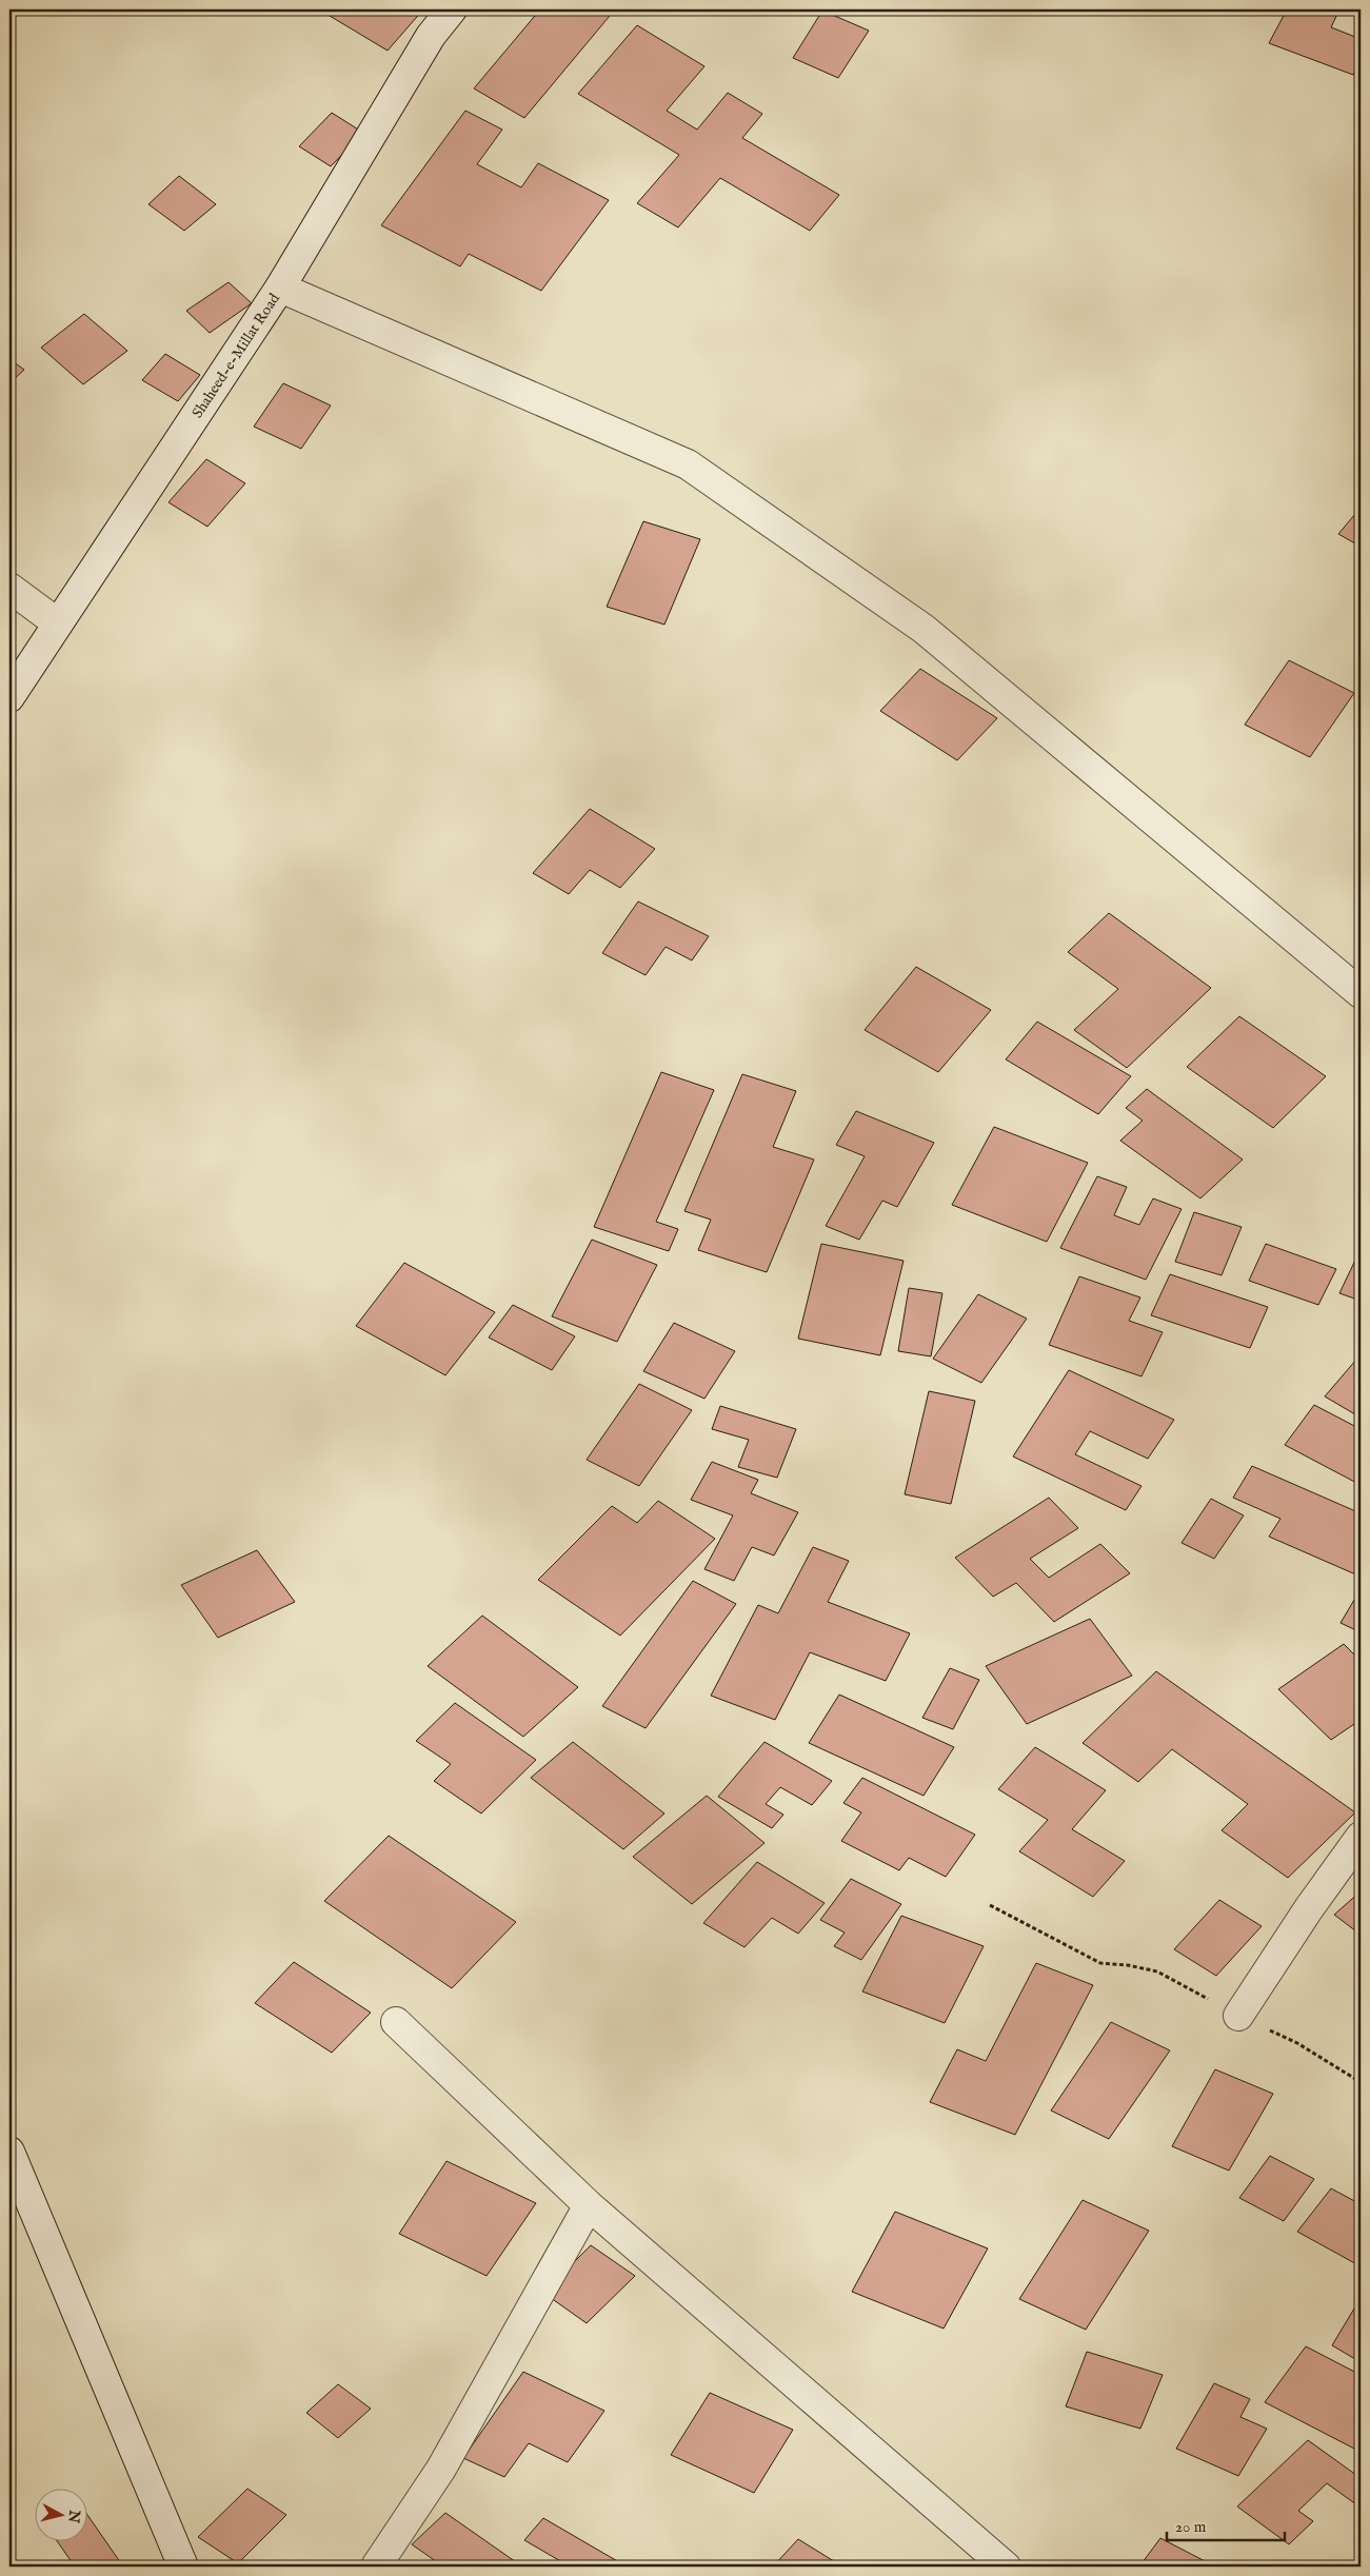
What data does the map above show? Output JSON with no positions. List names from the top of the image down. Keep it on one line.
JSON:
{"streets":{"street":["Shaheed-e-Millat Road"]},"scale_bar":"20 m","north":"right"}
